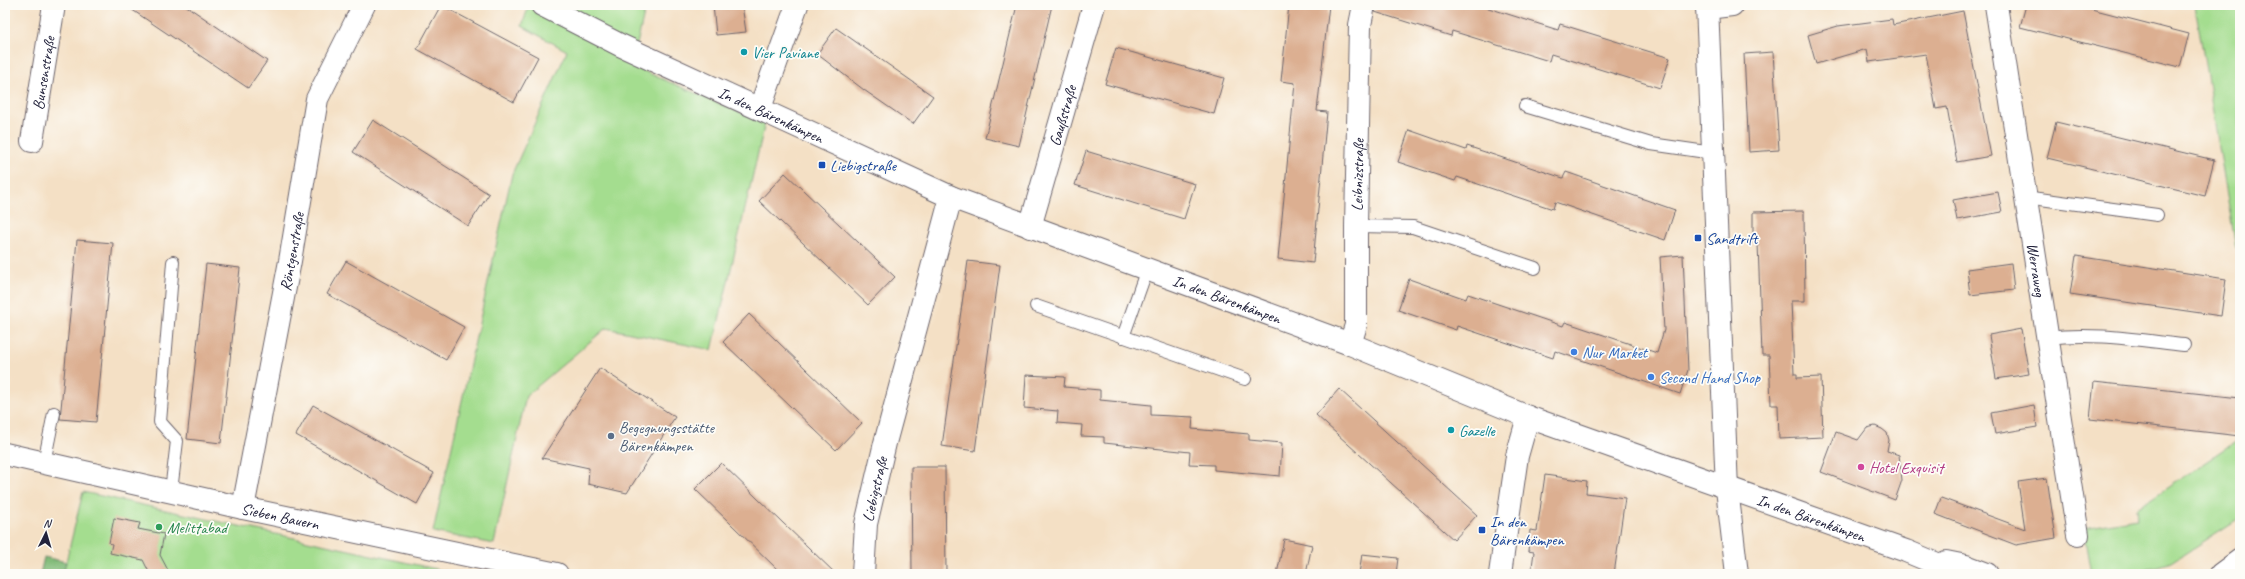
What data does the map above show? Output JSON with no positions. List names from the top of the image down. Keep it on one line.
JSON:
{"streets":{"street":["Bunsenstraße","In den Bärenkämpen","Gaußstraße","Leibnizstraße","Röntgenstraße","Werraweg","Liebigstraße","Sieben Bauern"]},"crossings":[["In den Bärenkämpen","Gaußstraße"],["In den Bärenkämpen","Leibnizstraße"],["In den Bärenkämpen","Liebigstraße"],["Röntgenstraße","Sieben Bauern"]],"places":{"other":["Vier Paviane","Nur Market","Second Hand Shop","Gazelle","Begegnungsstätte Bärenkämpen","Hotel Exquisit","Melittabad"],"transit":["Liebigstraße","Sandtrift","In den Bärenkämpen"]},"north":"top"}
